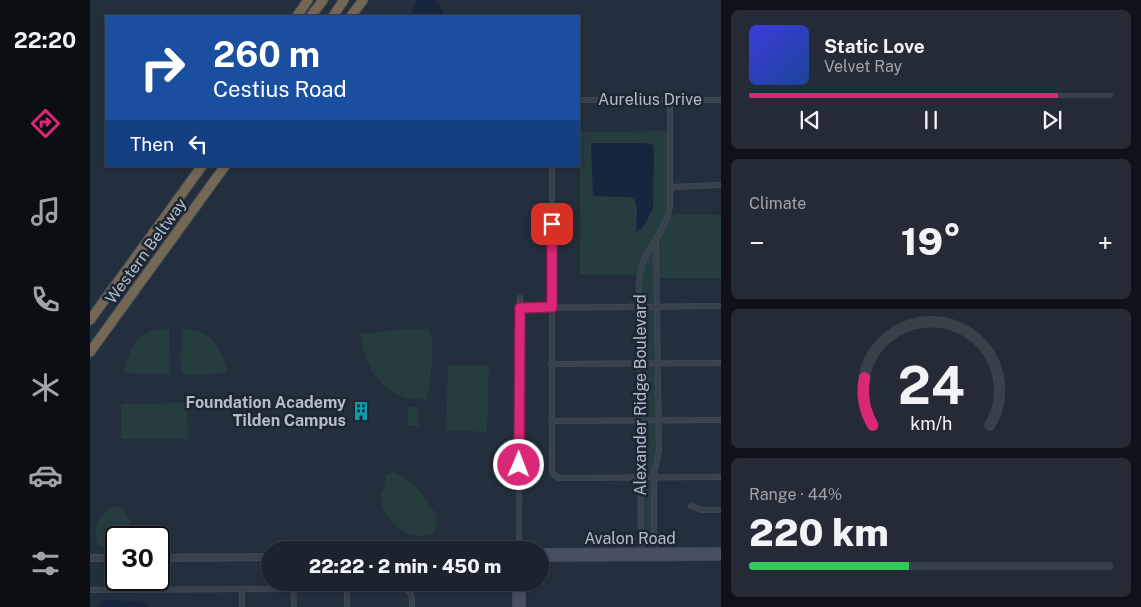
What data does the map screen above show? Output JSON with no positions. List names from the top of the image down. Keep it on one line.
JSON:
{"streets":{"highway":["Western Beltway"],"main road":["Avalon Road"],"street":["Aurelius Drive","Alexander Ridge Boulevard"]},"crossings":[["Aurelius Drive","Alexander Ridge Boulevard"],["Alexander Ridge Boulevard","Avalon Road"]],"places":{"building":["Foundation Academy Tilden Campus"]},"page":{"tabs":"22:20","turn":["260 m","Cestius Road"],"song":["Static Love","Velvet Ray"],"then":"Then","tile":["Climate",["Range · 44%","220 km"]],"heat":["−","19°","+"],"limit":"30","trip":"22:22 · 2 min · 450 m","gauge":["24","km/h"]}}
